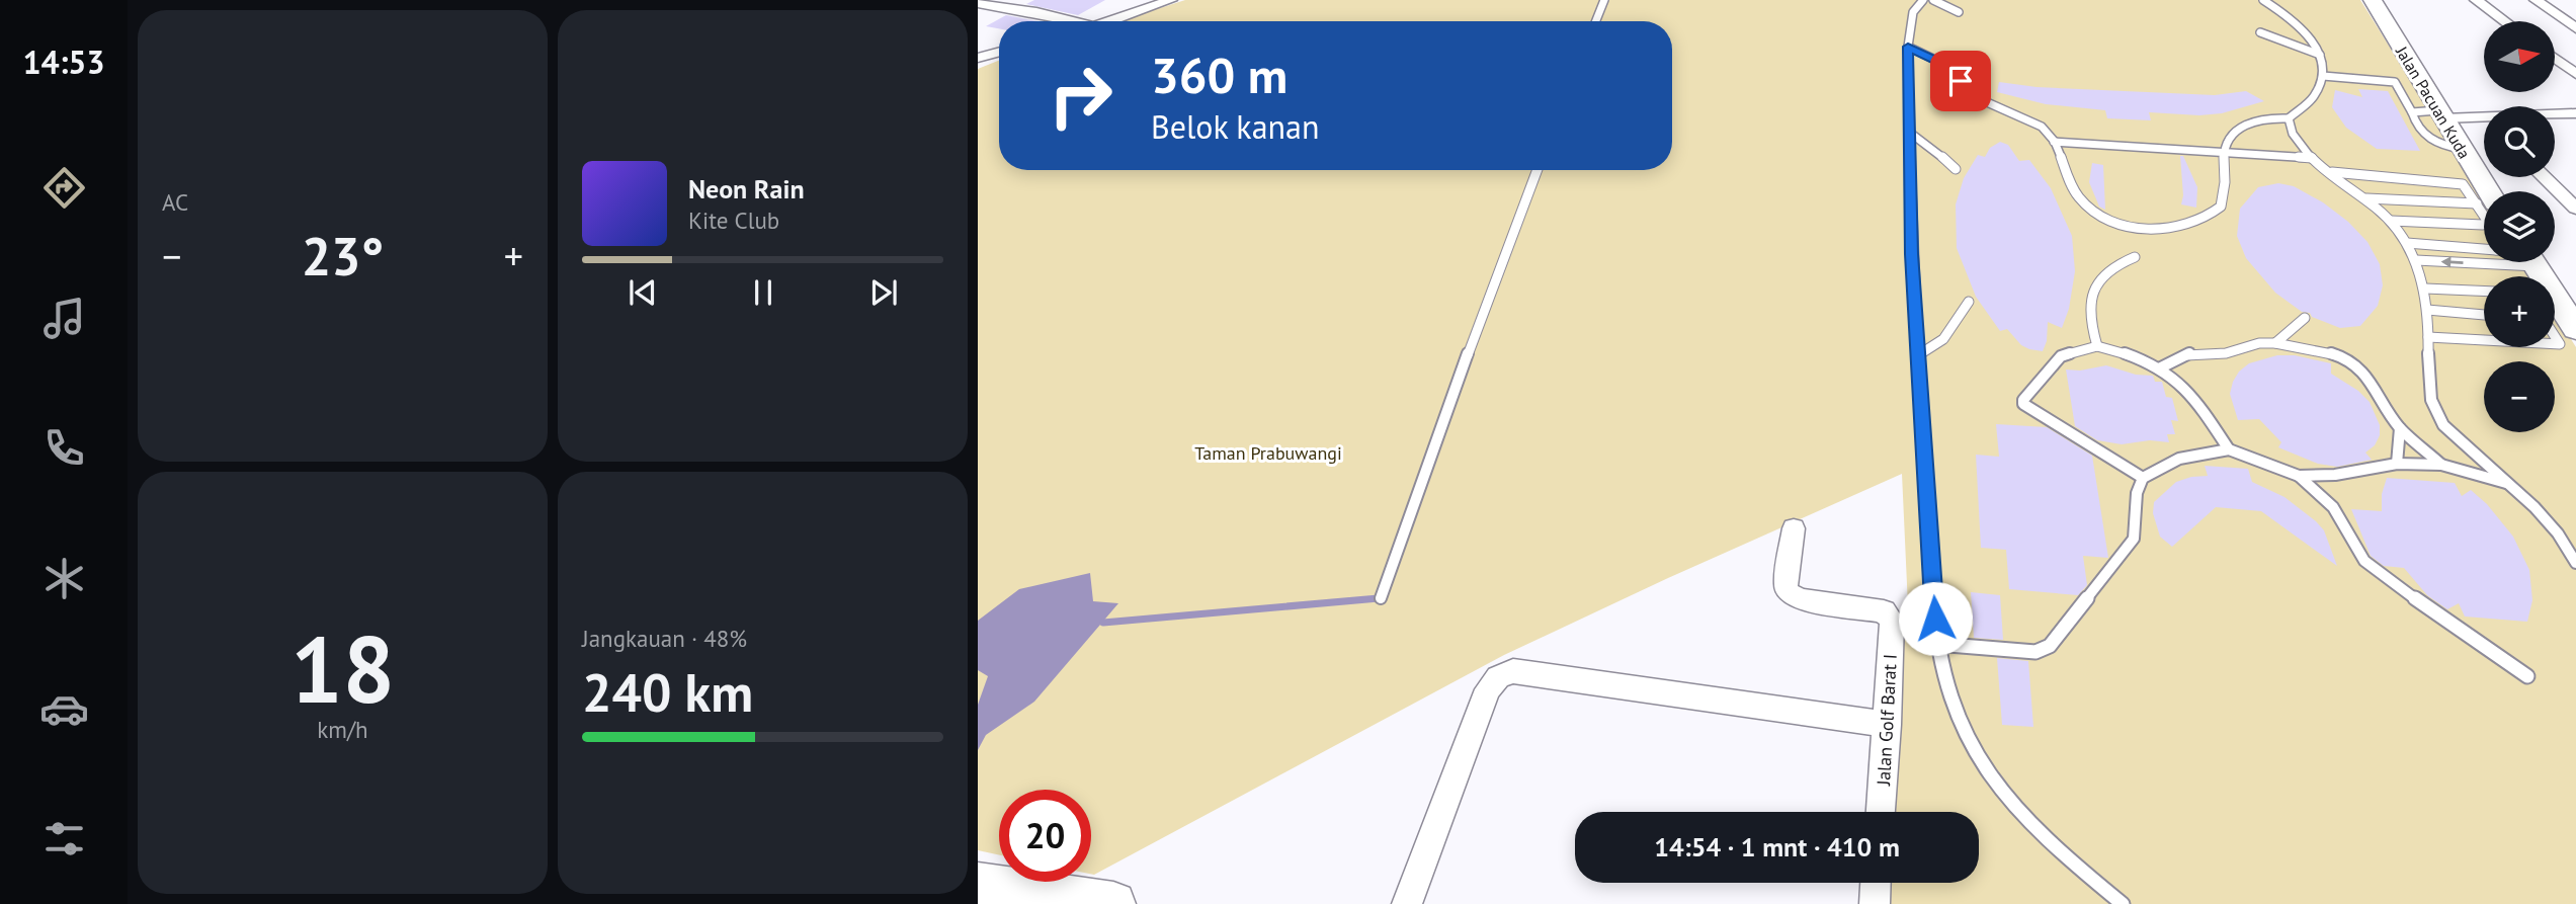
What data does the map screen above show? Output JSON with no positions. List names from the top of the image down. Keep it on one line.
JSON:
{"streets":{"main road":["Jalan Pacuan Kuda"],"street":["Jalan Golf Barat I"]},"parks":["Taman Prabuwangi"],"north":"right","page":{"tabs":"14:53","tile":["AC",["18","km/h"],["Jangkauan · 48%","240 km"]],"map_buttons":["+","−"],"turn":["360 m","Belok kanan"],"song":["Neon Rain","Kite Club"],"heat":["−","23°","+"],"limit":"20","trip":"14:54 · 1 mnt · 410 m"}}
